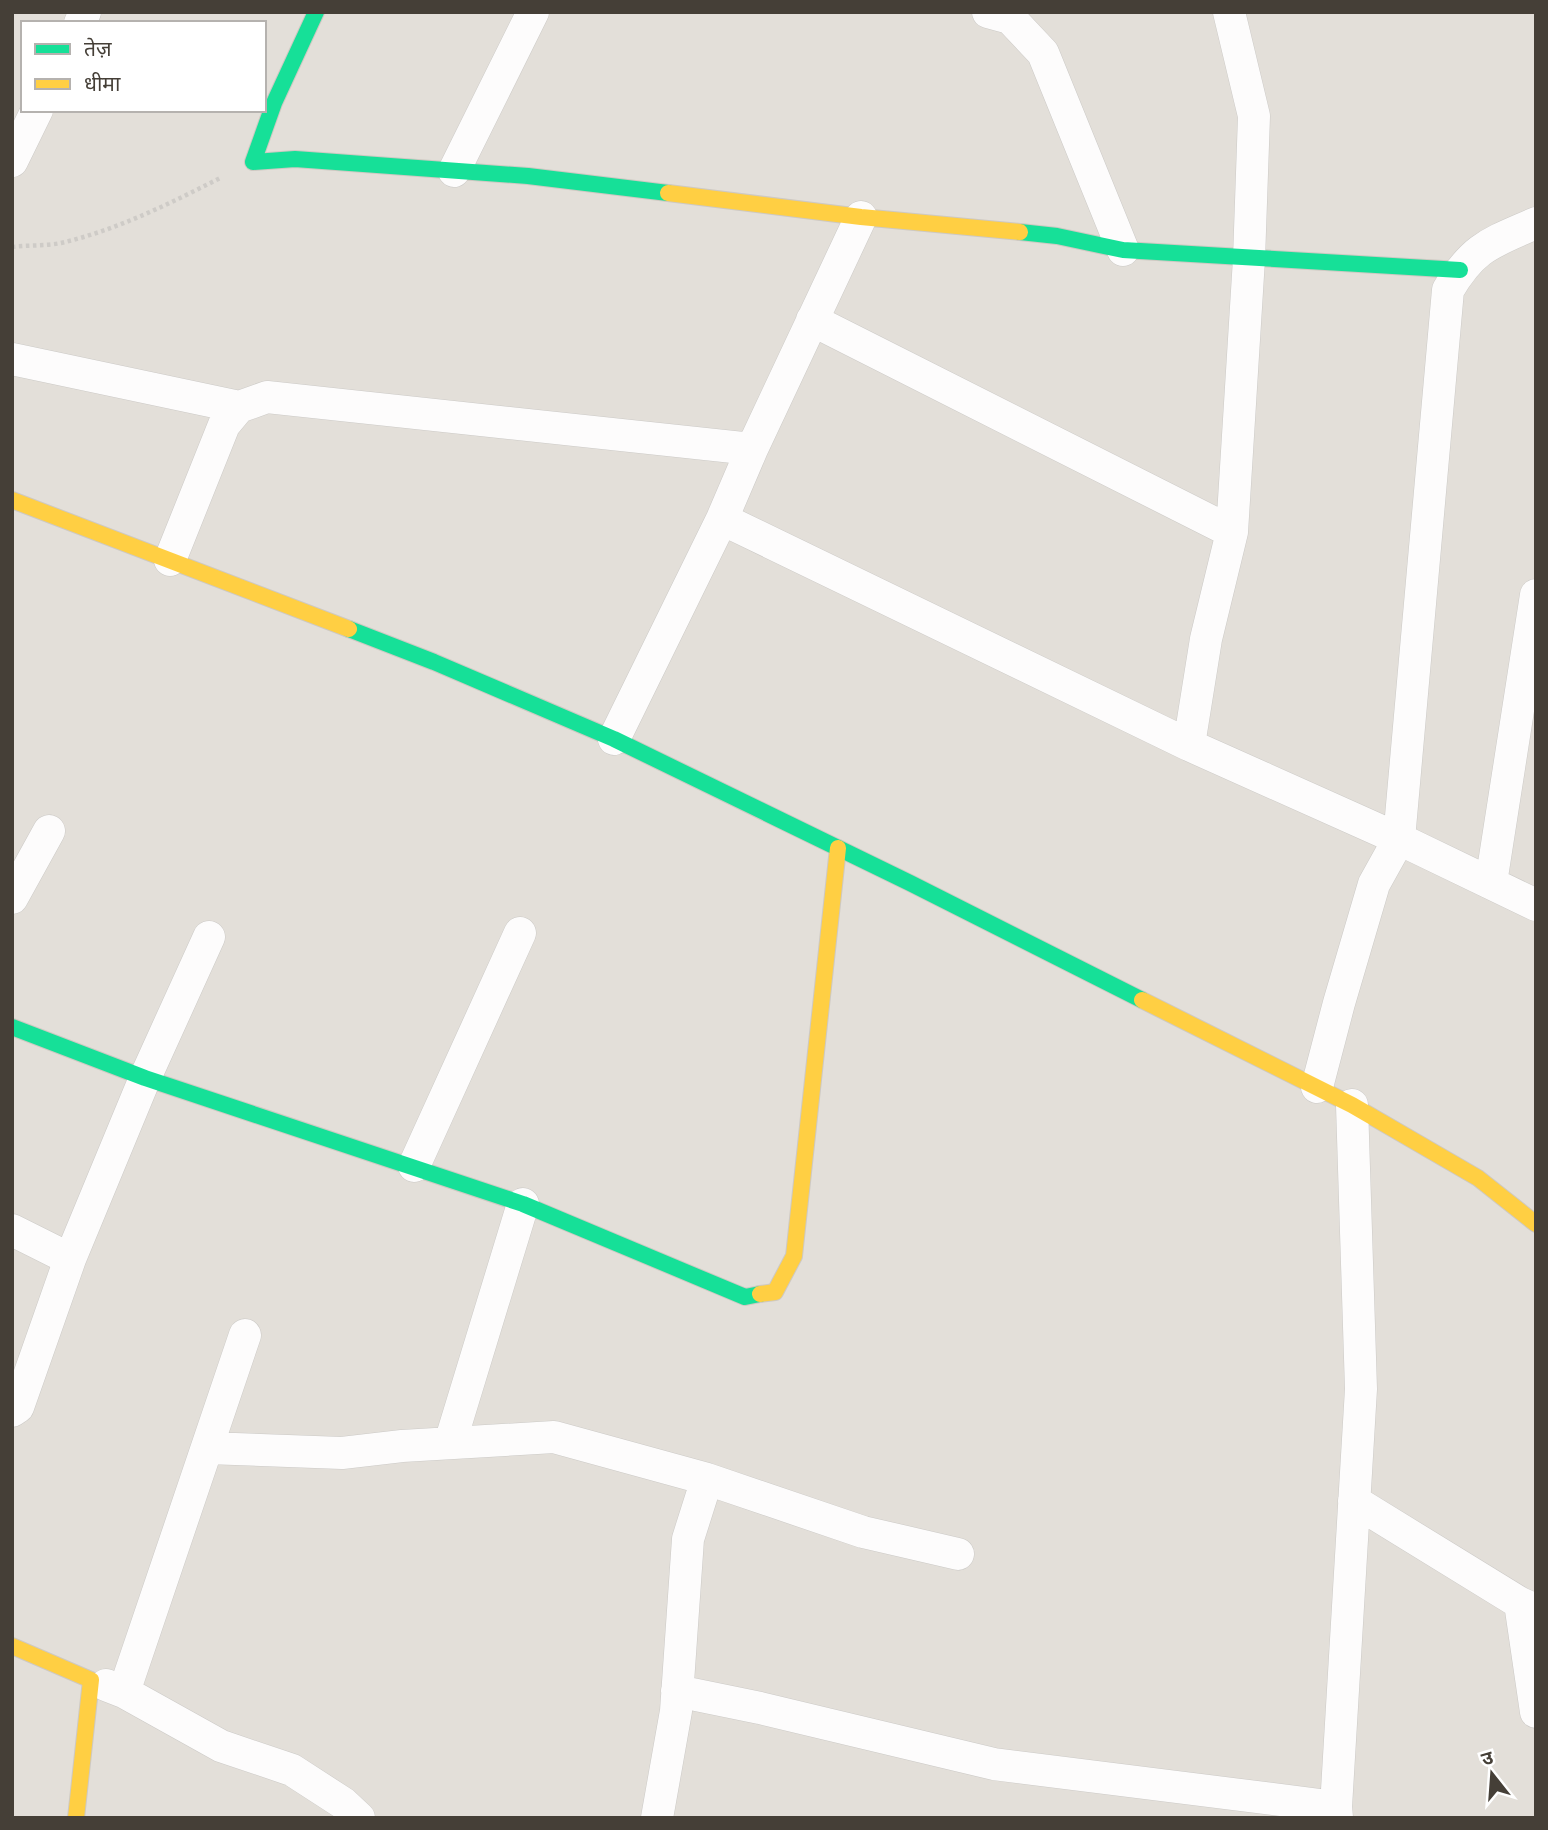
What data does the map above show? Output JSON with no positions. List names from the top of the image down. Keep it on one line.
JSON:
{"legend":["तेज़","धीमा"],"north":"top"}
